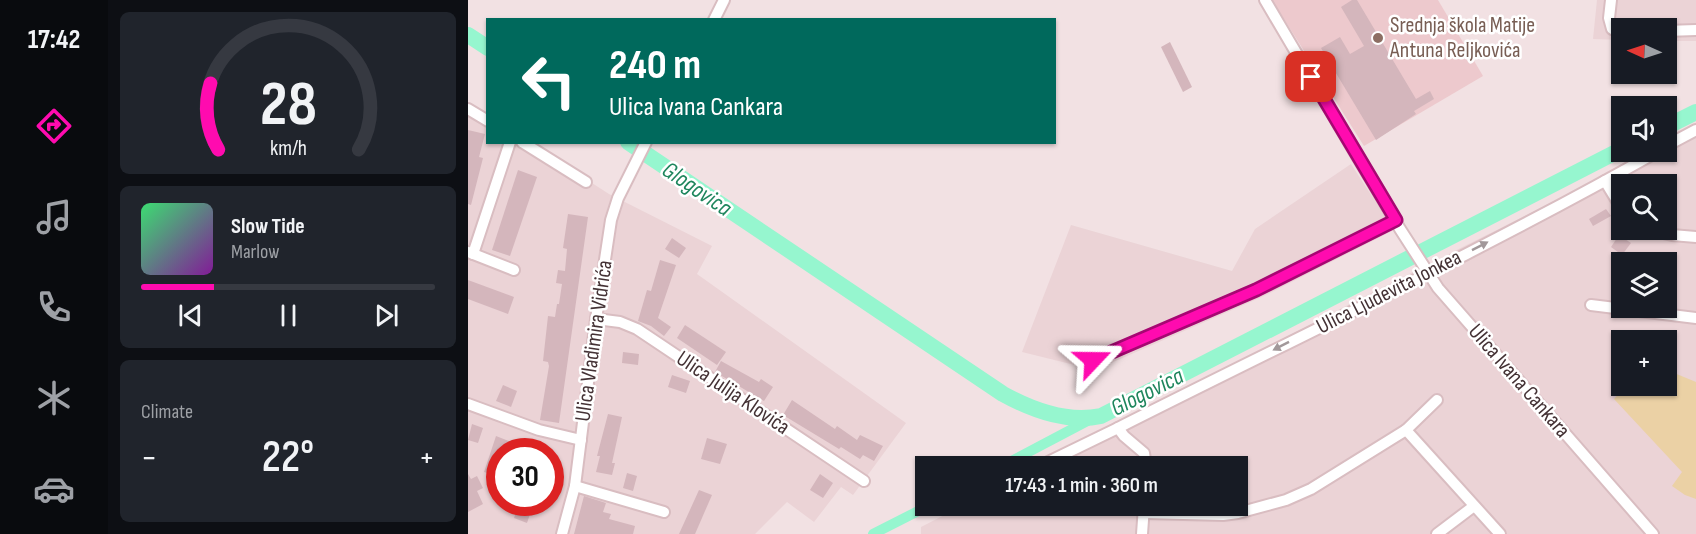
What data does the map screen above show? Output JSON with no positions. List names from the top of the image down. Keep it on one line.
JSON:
{"streets":{"street":["Ulica Ljudevita Jonkea","Ulica Vladimira Vidrića","Ulica Ivana Cankara","Ulica Julija Klovića"]},"crossings":[["Ulica Ljudevita Jonkea","Ulica Ivana Cankara"],["Ulica Vladimira Vidrića","Ulica Julija Klovića"]],"water":["Glogovica"],"places":["Srednja škola Matije Antuna Reljkovića"],"north":"left","page":{"tabs":"17:42","map_buttons":"+","turn":["240 m","Ulica Ivana Cankara"],"song":["Slow Tide","Marlow"],"tile":"Climate","heat":["−","22°","+"],"limit":"30","trip":"17:43 · 1 min · 360 m","gauge":["28","km/h"]}}
